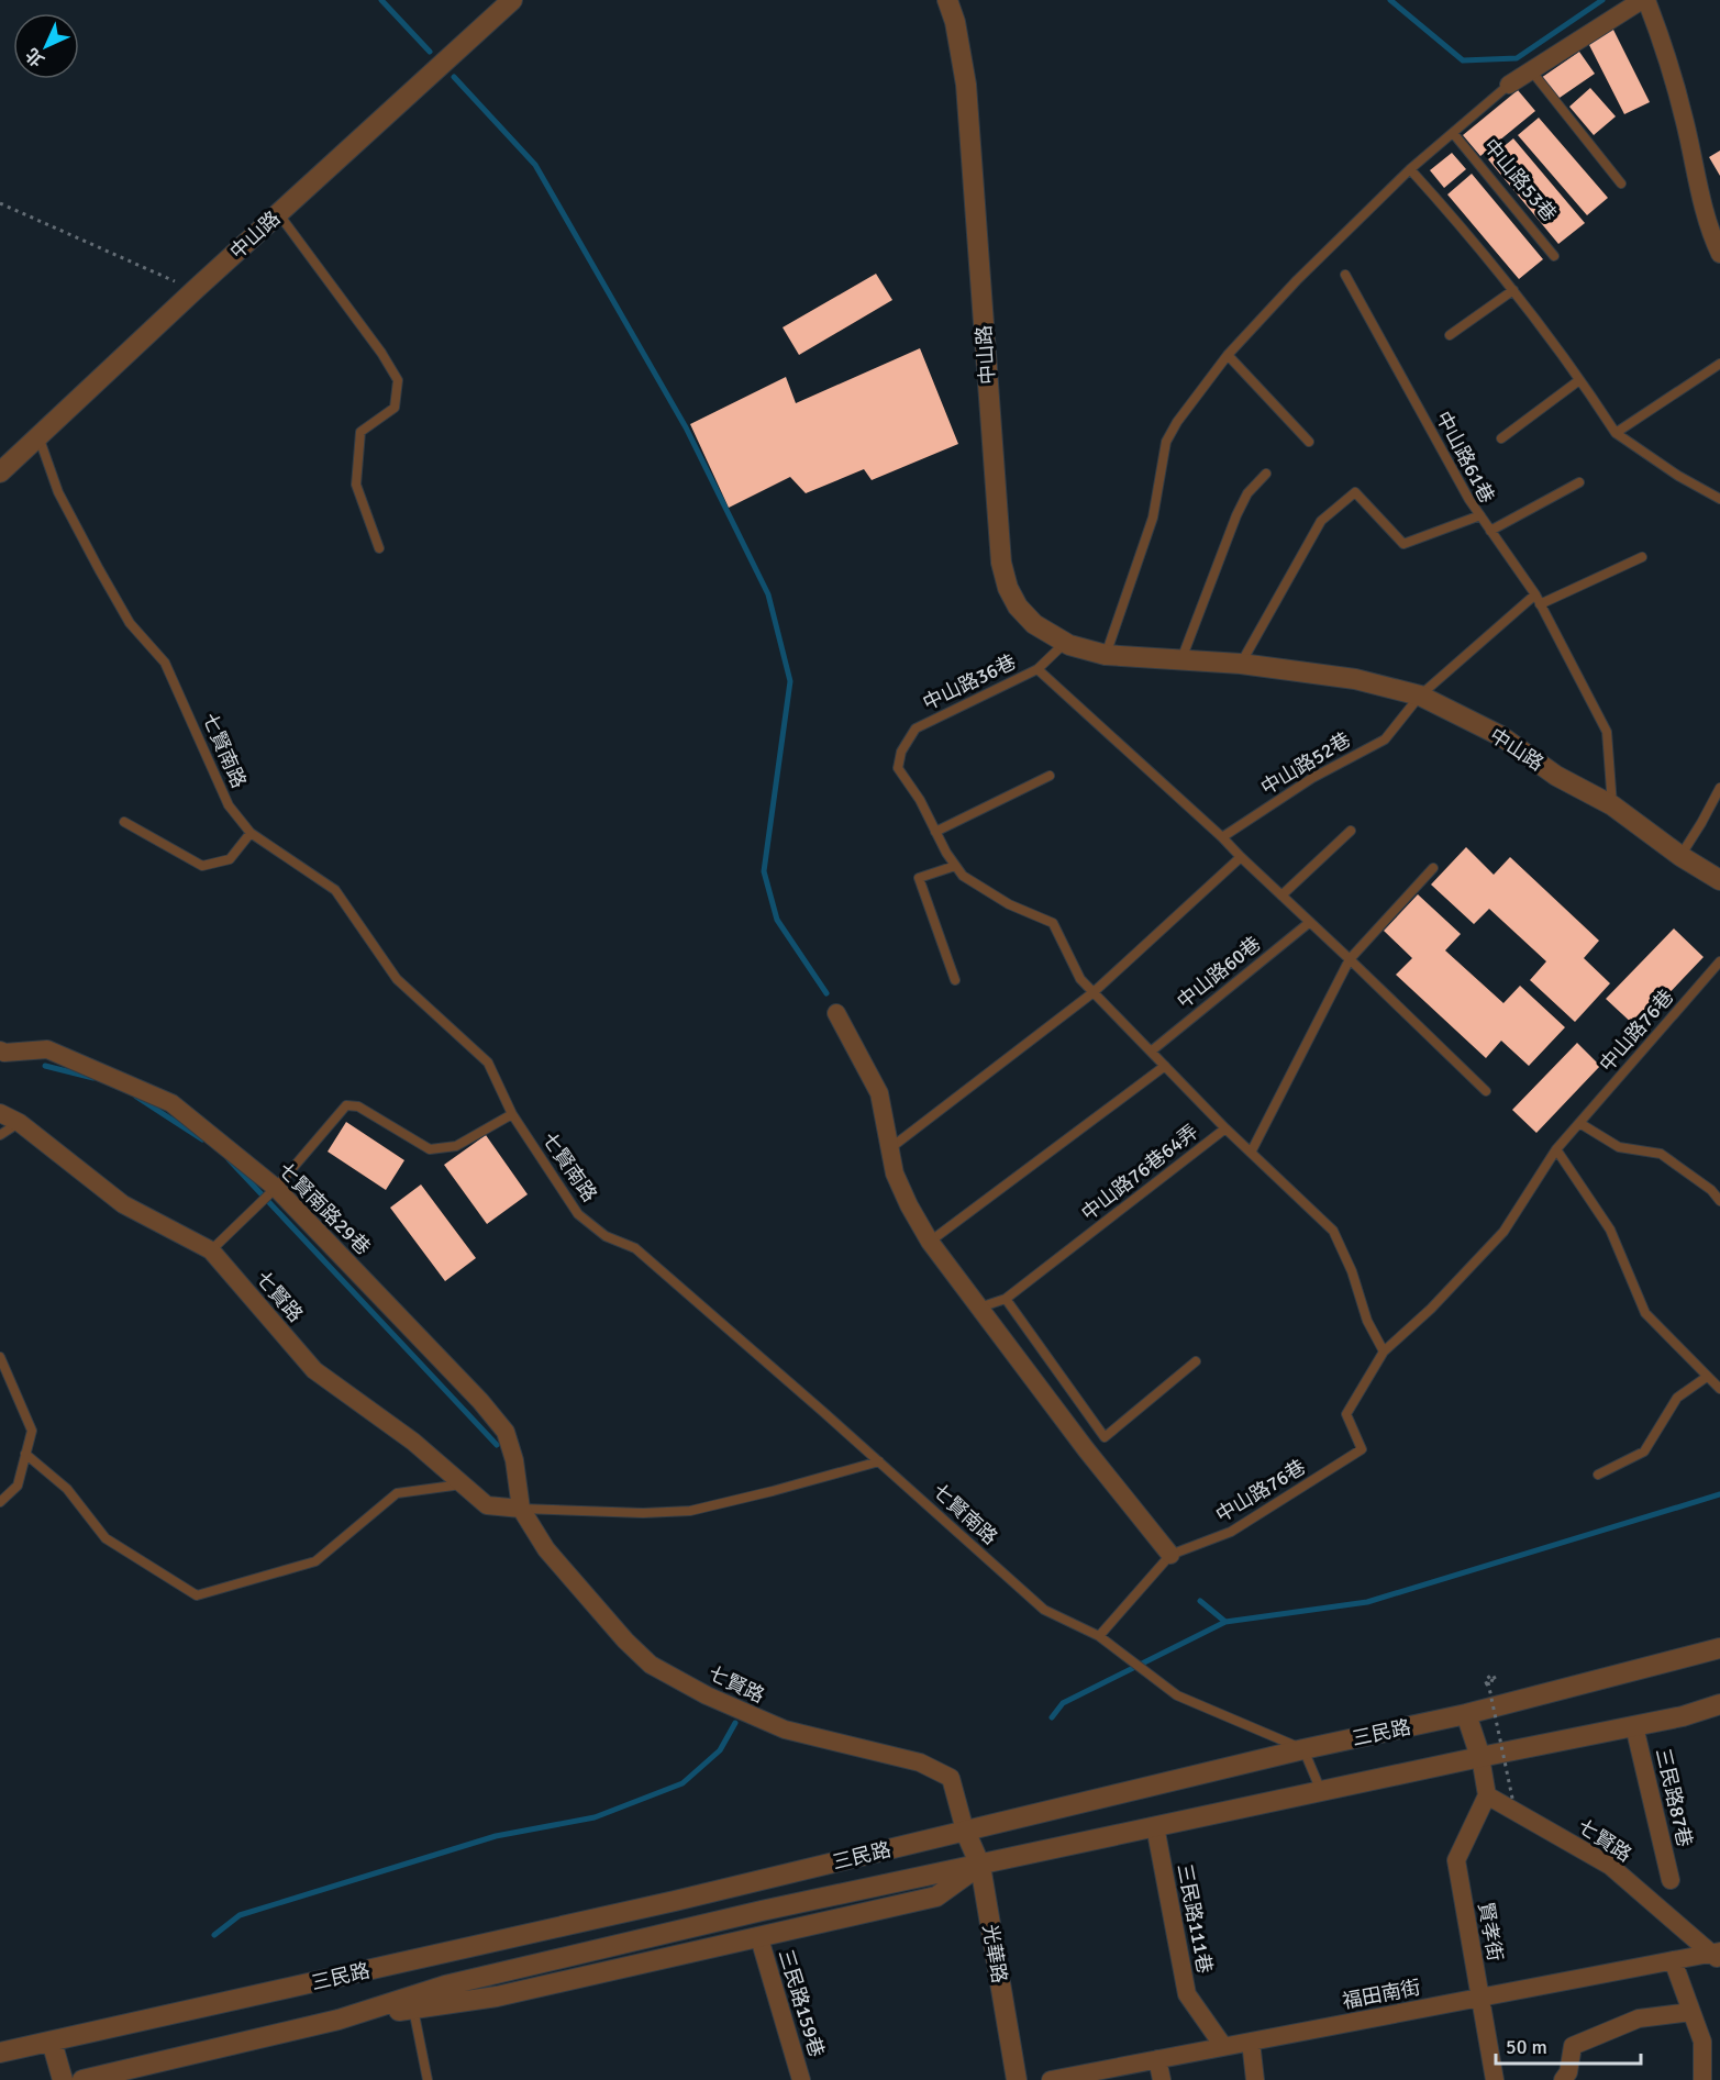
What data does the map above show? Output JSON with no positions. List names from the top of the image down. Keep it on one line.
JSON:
{"streets":{"street":["中山路53巷","中山路","七賢南路29巷","七賢路","三民路","三民路87巷","三民路111巷","賢孝街","光華路","福田南街","三民路159巷"],"lane":["中山路61巷","中山路36巷","七賢南路","中山路52巷","中山路60巷","中山路76巷","中山路76巷64弄"]},"crossings":[["中山路","中山路61巷"],["中山路","中山路36巷"],["中山路","七賢南路"],["中山路","中山路52巷"],["中山路36巷","中山路52巷"],["中山路36巷","中山路76巷64弄"],["七賢南路","中山路76巷"],["七賢南路","七賢路"],["七賢南路","三民路"],["中山路60巷","中山路76巷64弄"],["七賢南路29巷","七賢路"],["七賢路","三民路"],["七賢路","賢孝街"],["七賢路","光華路"],["七賢路","福田南街"],["三民路","三民路87巷"],["三民路","三民路111巷"],["三民路","光華路"],["三民路","三民路159巷"],["三民路111巷","福田南街"],["賢孝街","福田南街"]],"scale_bar":"50 m","north":"bottom left"}
